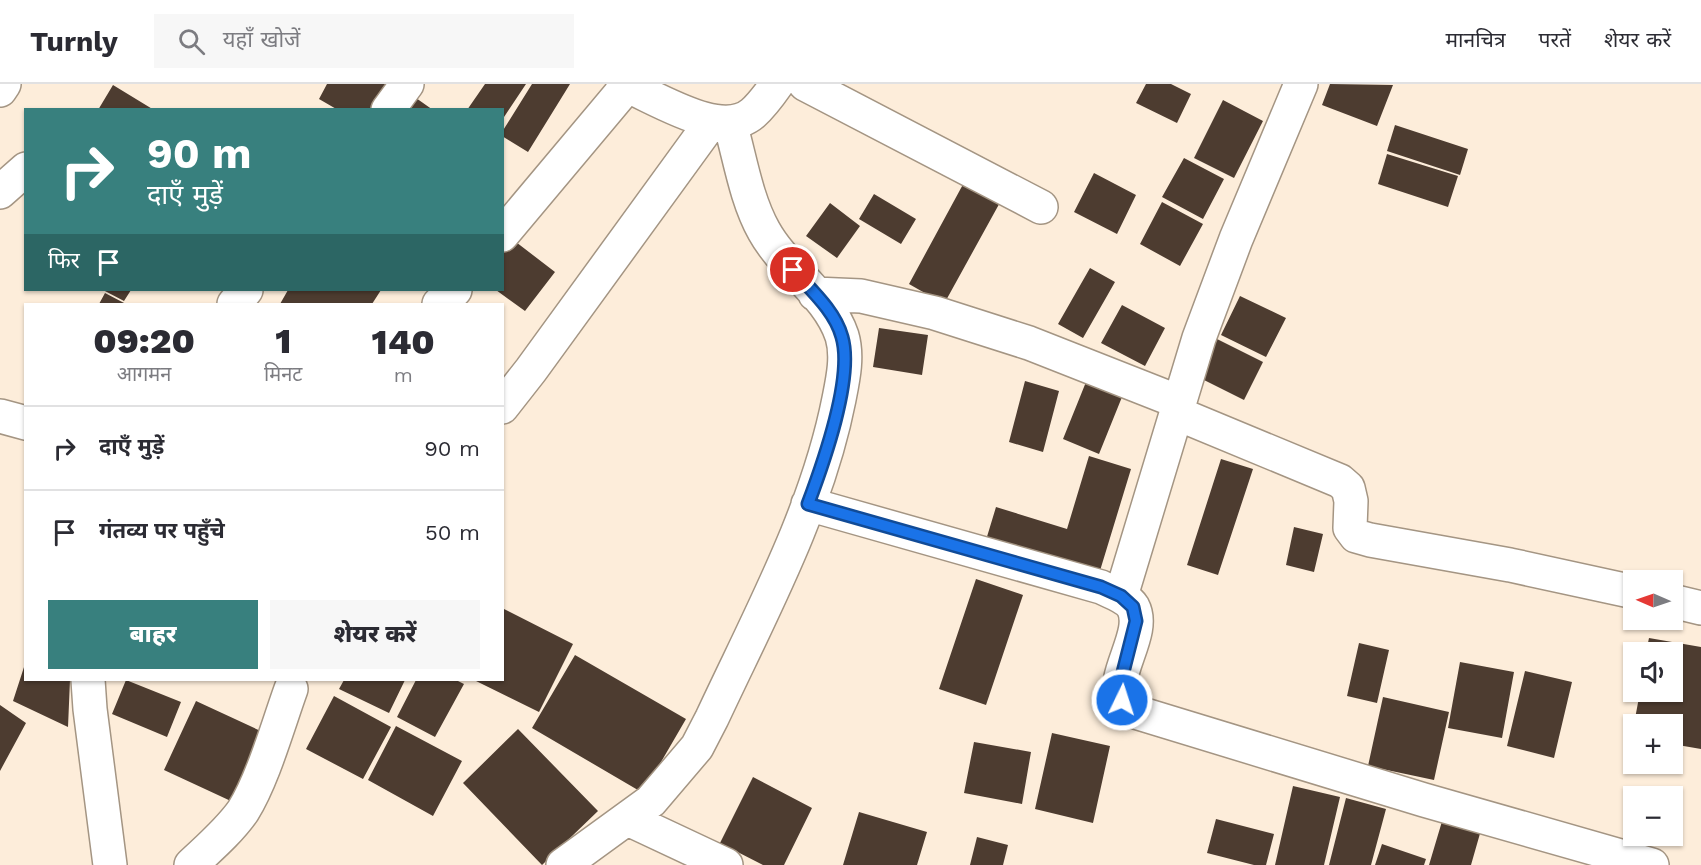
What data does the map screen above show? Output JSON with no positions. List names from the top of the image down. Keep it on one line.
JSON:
{"north":"left","page":{"header":"Turnly","search":"यहाँ खोजें","nav":["मानचित्र","परतें","शेयर करें"],"turn":["90 m","दाएँ मुड़ें"],"then":"फिर","eta":["09:20","आगमन","1","मिनट","140","m"],"list":[{"name":"दाएँ मुड़ें","value":"90 m"},{"name":"गंतव्य पर पहुँचे","value":"50 m"}],"map_buttons":["+","−"],"buttons":["बाहर","शेयर करें"]}}
